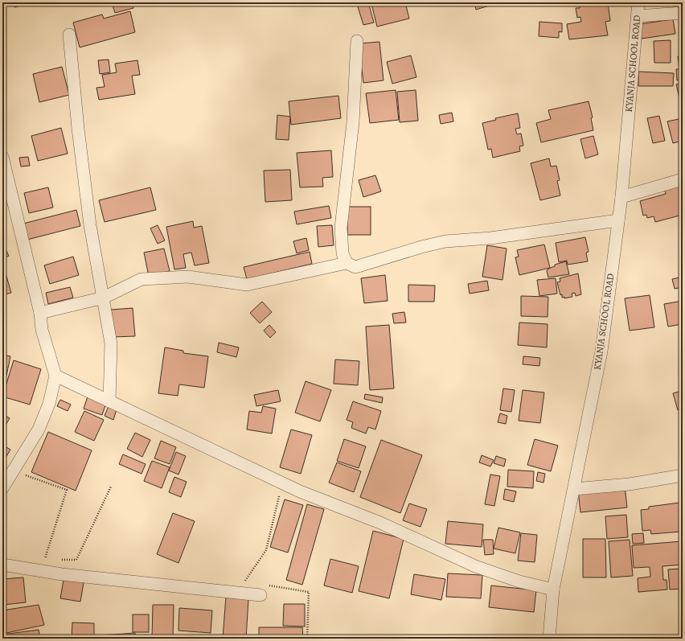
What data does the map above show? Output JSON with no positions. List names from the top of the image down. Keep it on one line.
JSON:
{"streets":{"street":["KYANJA SCHOOL ROAD"]}}
